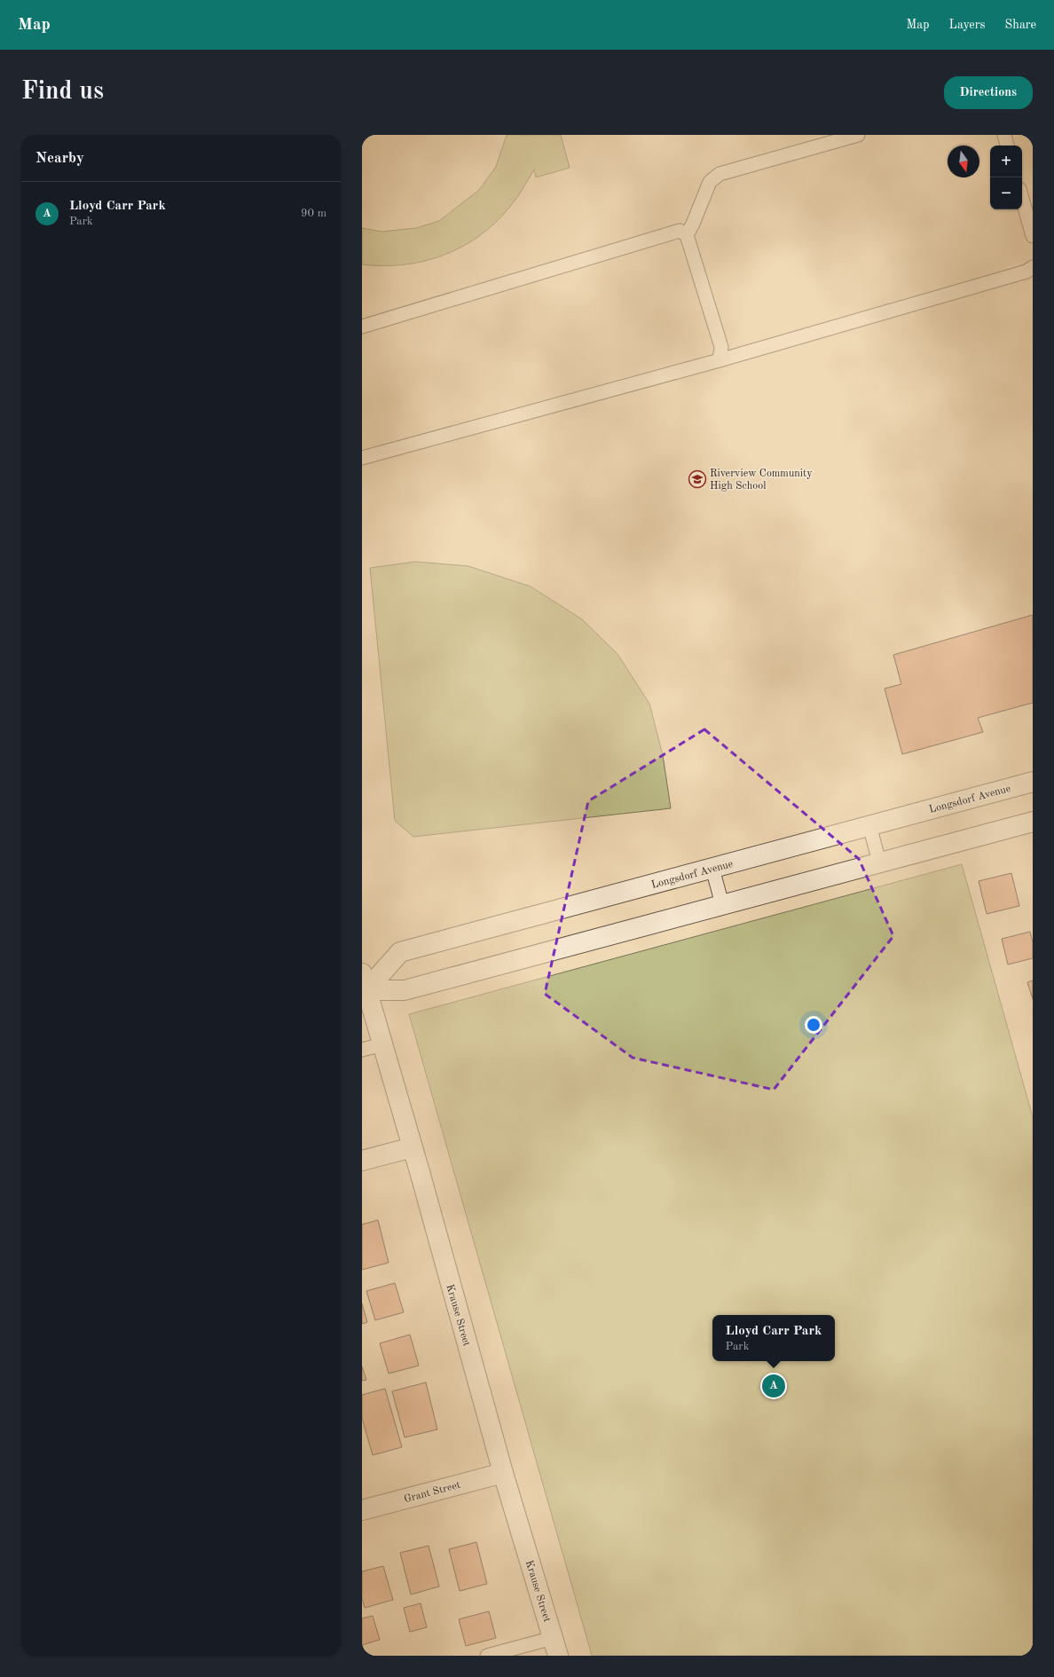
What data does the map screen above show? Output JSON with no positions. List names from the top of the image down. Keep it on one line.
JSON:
{"streets":{"street":["Longsdorf Avenue","Krause Street","Grant Street"]},"crossings":[["Longsdorf Avenue","Krause Street"],["Krause Street","Grant Street"]],"places":{"school or university":["Riverview Community High School"]},"north":"bottom","page":{"header":"Map","nav":["Map","Layers","Share"],"buttons":"Directions","title":"Find us","heading":"Nearby","map_buttons":["+","−"],"list":[{"mark":"A","name":"Lloyd Carr Park","note":"Park","value":"90 m"}],"popup":["Lloyd Carr Park","Park"],"pins":"A"}}
